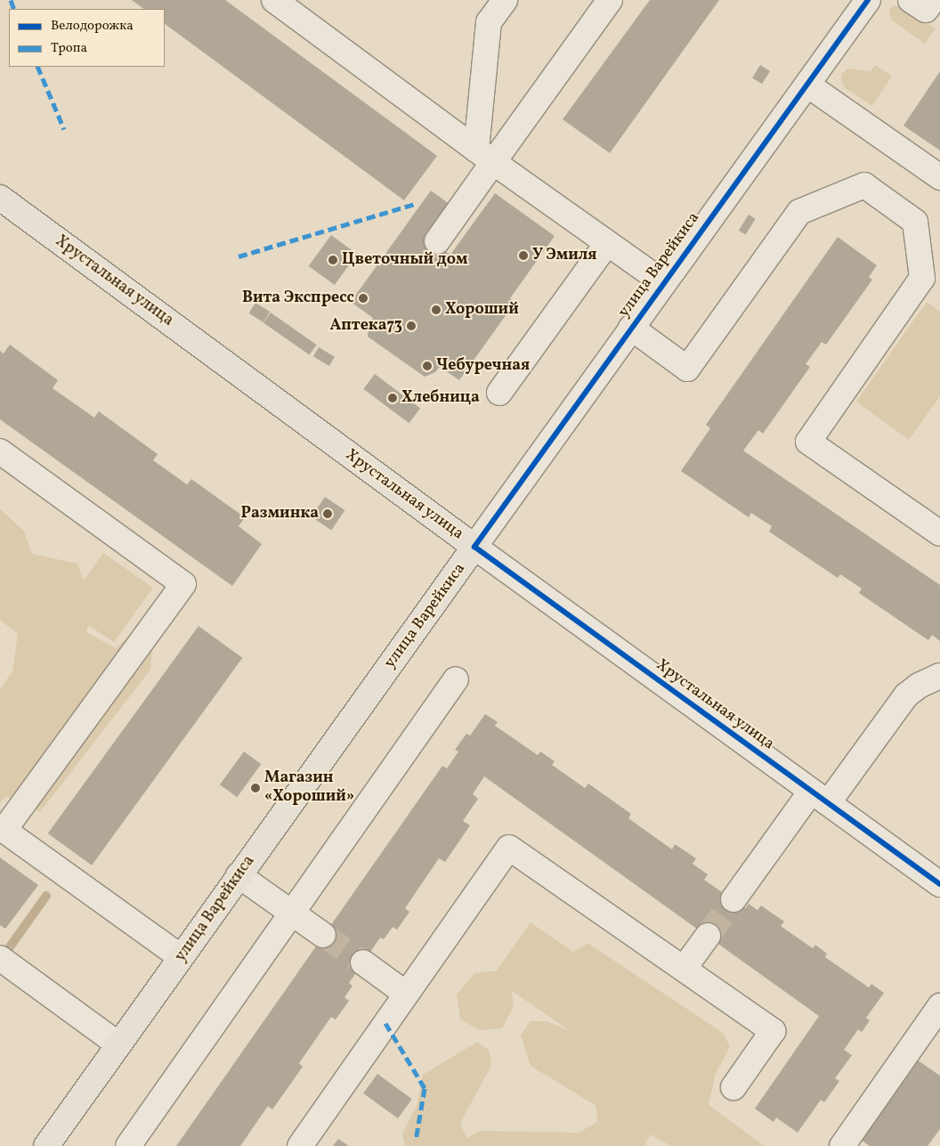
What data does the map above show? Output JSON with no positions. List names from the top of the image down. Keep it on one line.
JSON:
{"streets":{"main road":["улица Варейкиса","Хрустальная улица"]},"crossings":[["улица Варейкиса","Хрустальная улица"]],"places":["У Эмиля","Цветочный дом","Вита Экспресс","Хороший","Аптека73","Чебуречная","Хлебница","Разминка","Магазин «Хороший»"],"legend":["Велодорожка","Тропа"]}
